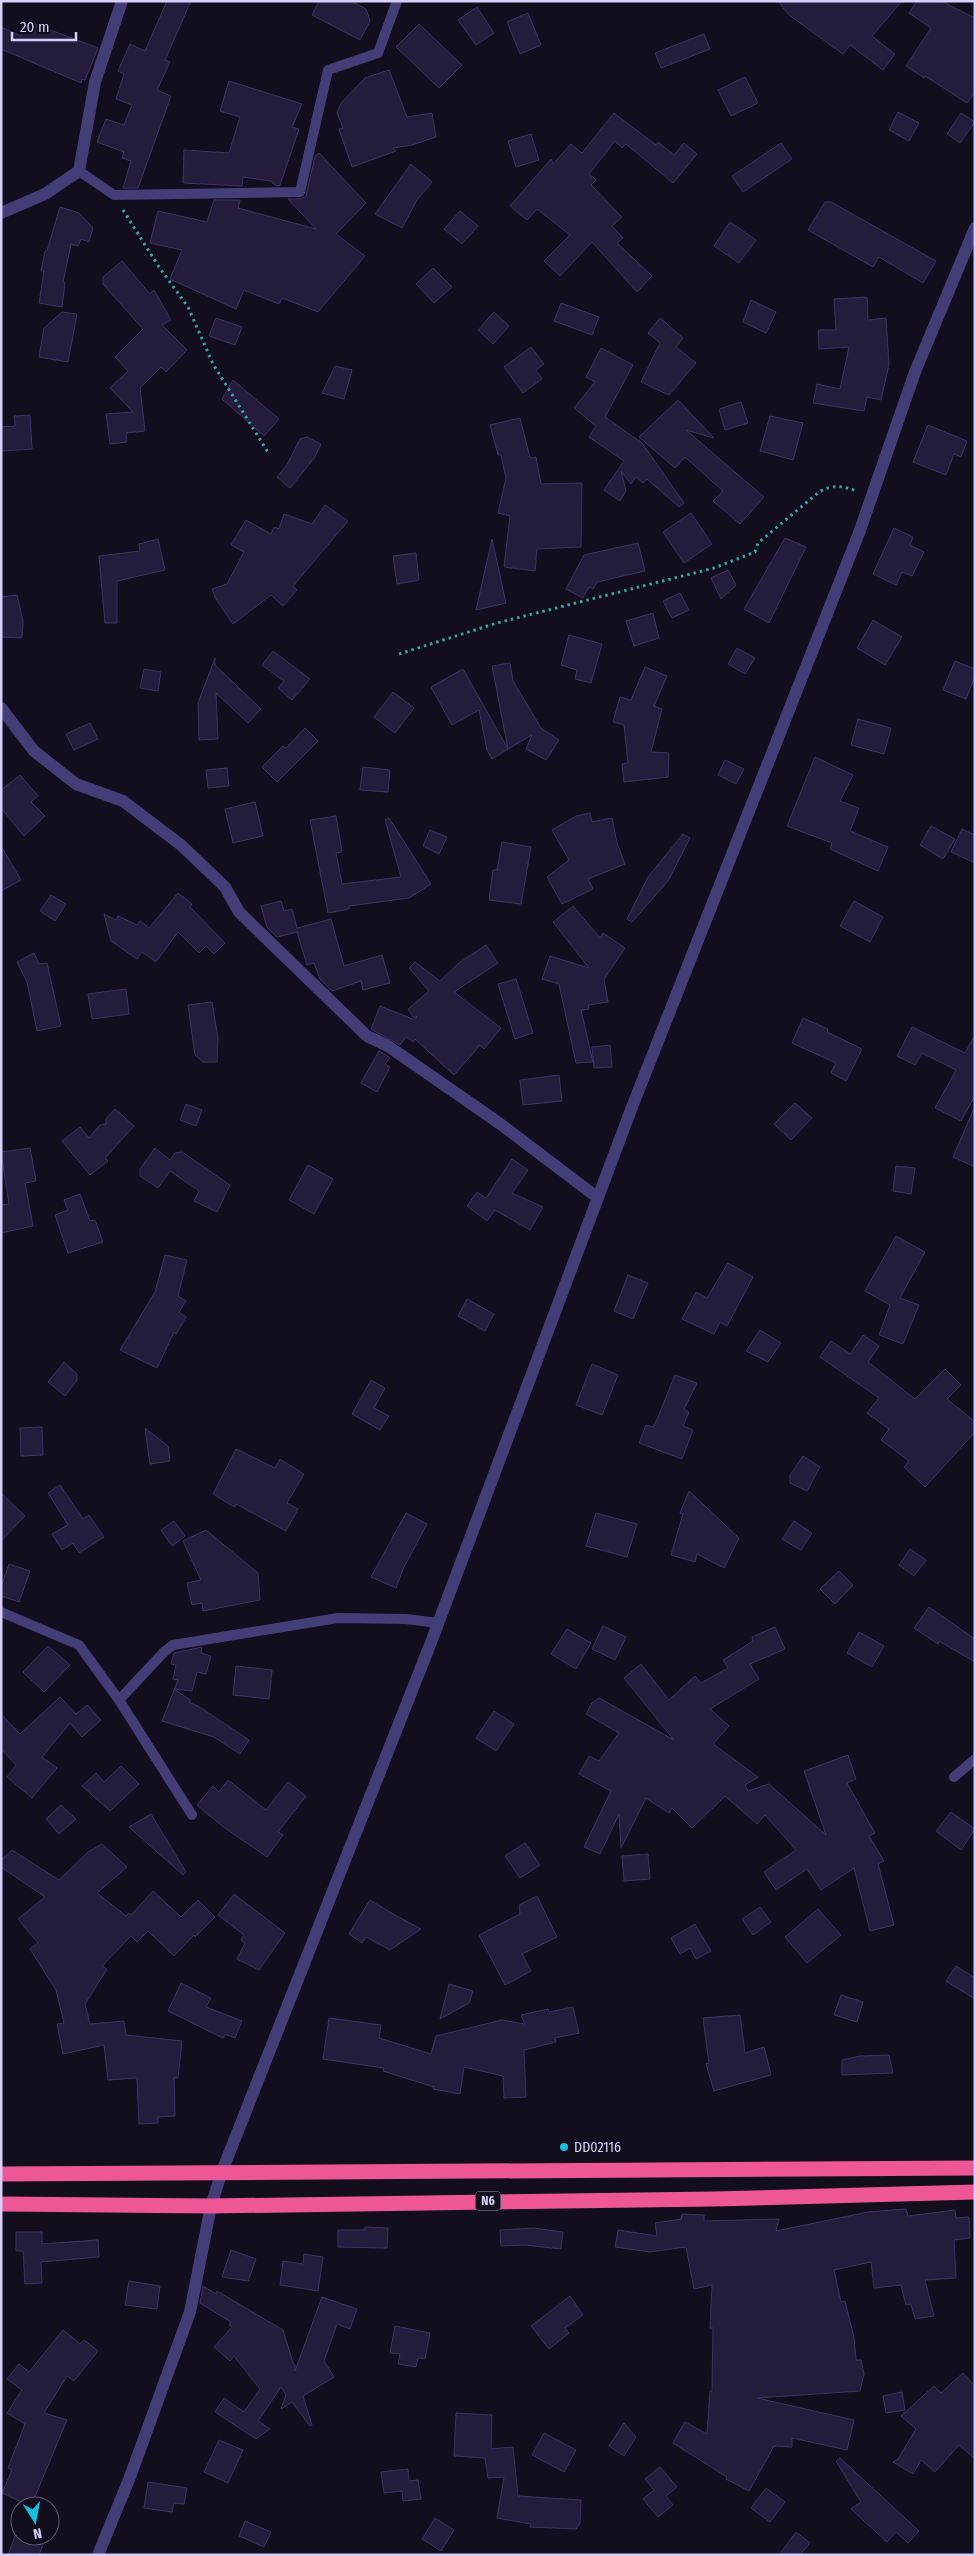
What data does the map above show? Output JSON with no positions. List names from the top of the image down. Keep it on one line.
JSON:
{"streets":{"highway":["N6"]},"places":["DD02116"],"scale_bar":"20 m","north":"bottom"}
